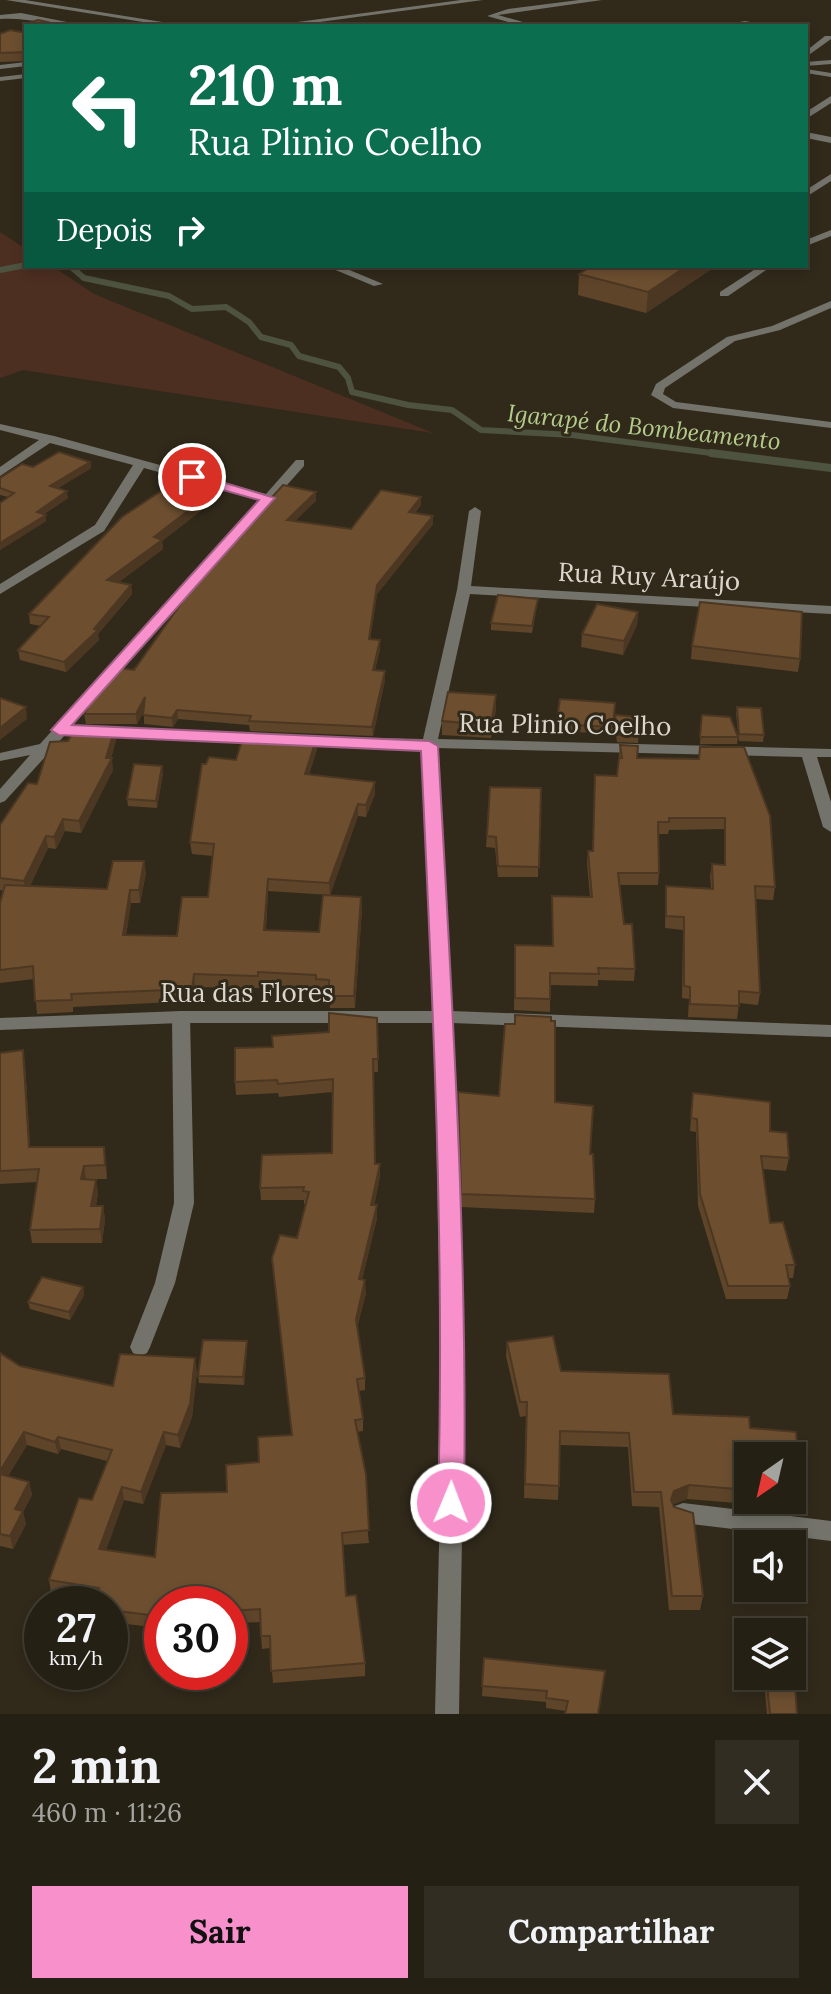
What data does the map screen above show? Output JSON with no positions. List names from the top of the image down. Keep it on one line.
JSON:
{"streets":{"street":["Rua Ruy Araújo","Rua Plinio Coelho","Rua das Flores"]},"water":["Igarapé do Bombeamento"],"north":"bottom left","page":{"turn":["210 m","Rua Plinio Coelho"],"then":"Depois","speed":"27 km/h","limit":"30","heading":["2 min","460 m · 11:26"],"buttons":["Sair","Compartilhar"]}}
